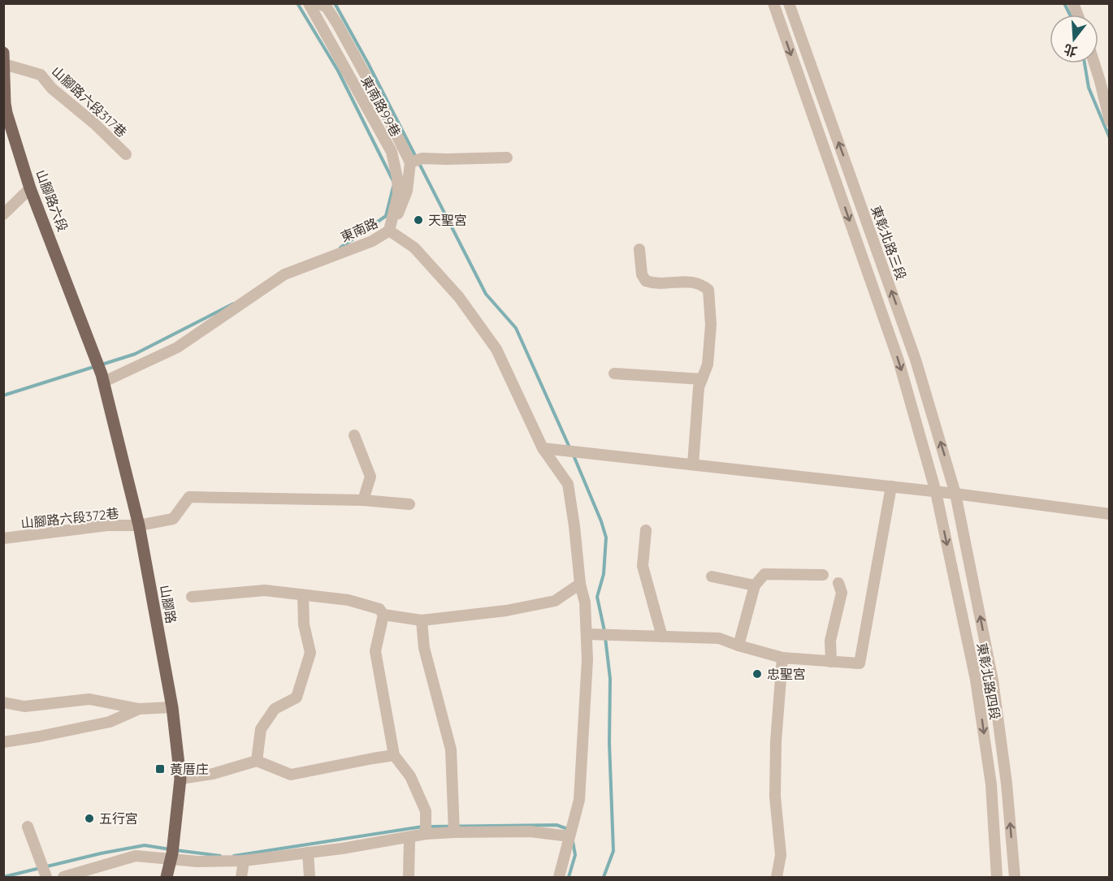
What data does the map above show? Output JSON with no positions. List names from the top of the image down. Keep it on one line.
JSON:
{"streets":{"main road":["山腳路六段","山腳路"],"street":["山腳路六段317巷","東南路99巷","東南路","東彰北路三段","山腳路六段372巷","東彰北路四段"]},"crossings":[["山腳路六段317巷","山腳路六段"],["東南路99巷","東南路"],["山腳路六段","東南路"],["山腳路六段","山腳路"],["東南路","山腳路"],["東彰北路三段","東彰北路四段"],["山腳路六段372巷","山腳路"]],"places":{"other":["天聖宮","忠聖宮","五行宮"],"transit":["黃厝庄"]},"north":"bottom"}
